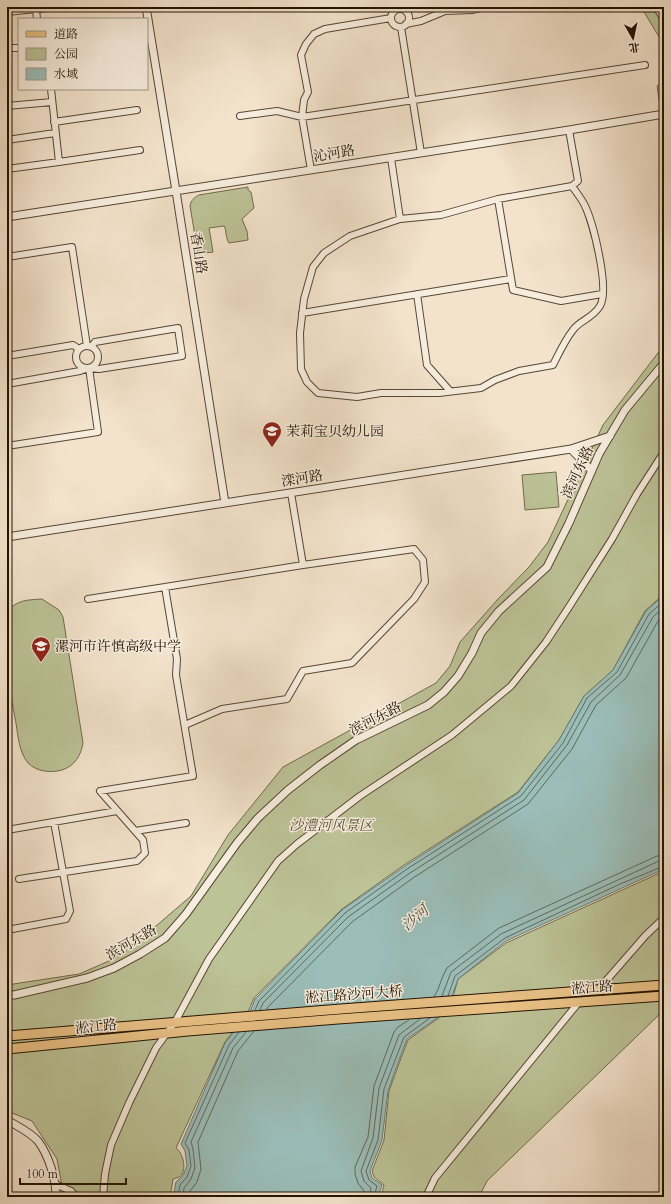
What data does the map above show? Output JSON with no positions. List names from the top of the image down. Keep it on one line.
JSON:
{"streets":{"main road":["淞江路","淞江路沙河大桥"],"street":["沁河路","香山路","滨河东路","滦河路"]},"crossings":[["沁河路","香山路"],["香山路","滦河路"],["滨河东路","滦河路"],["淞江路","淞江路沙河大桥"]],"water":["沙河"],"parks":["沙澧河风景区"],"places":{"school or university":["茉莉宝贝幼儿园","漯河市许慎高级中学"]},"legend":["道路","公园","水域"],"scale_bar":"100 m","north":"bottom"}
